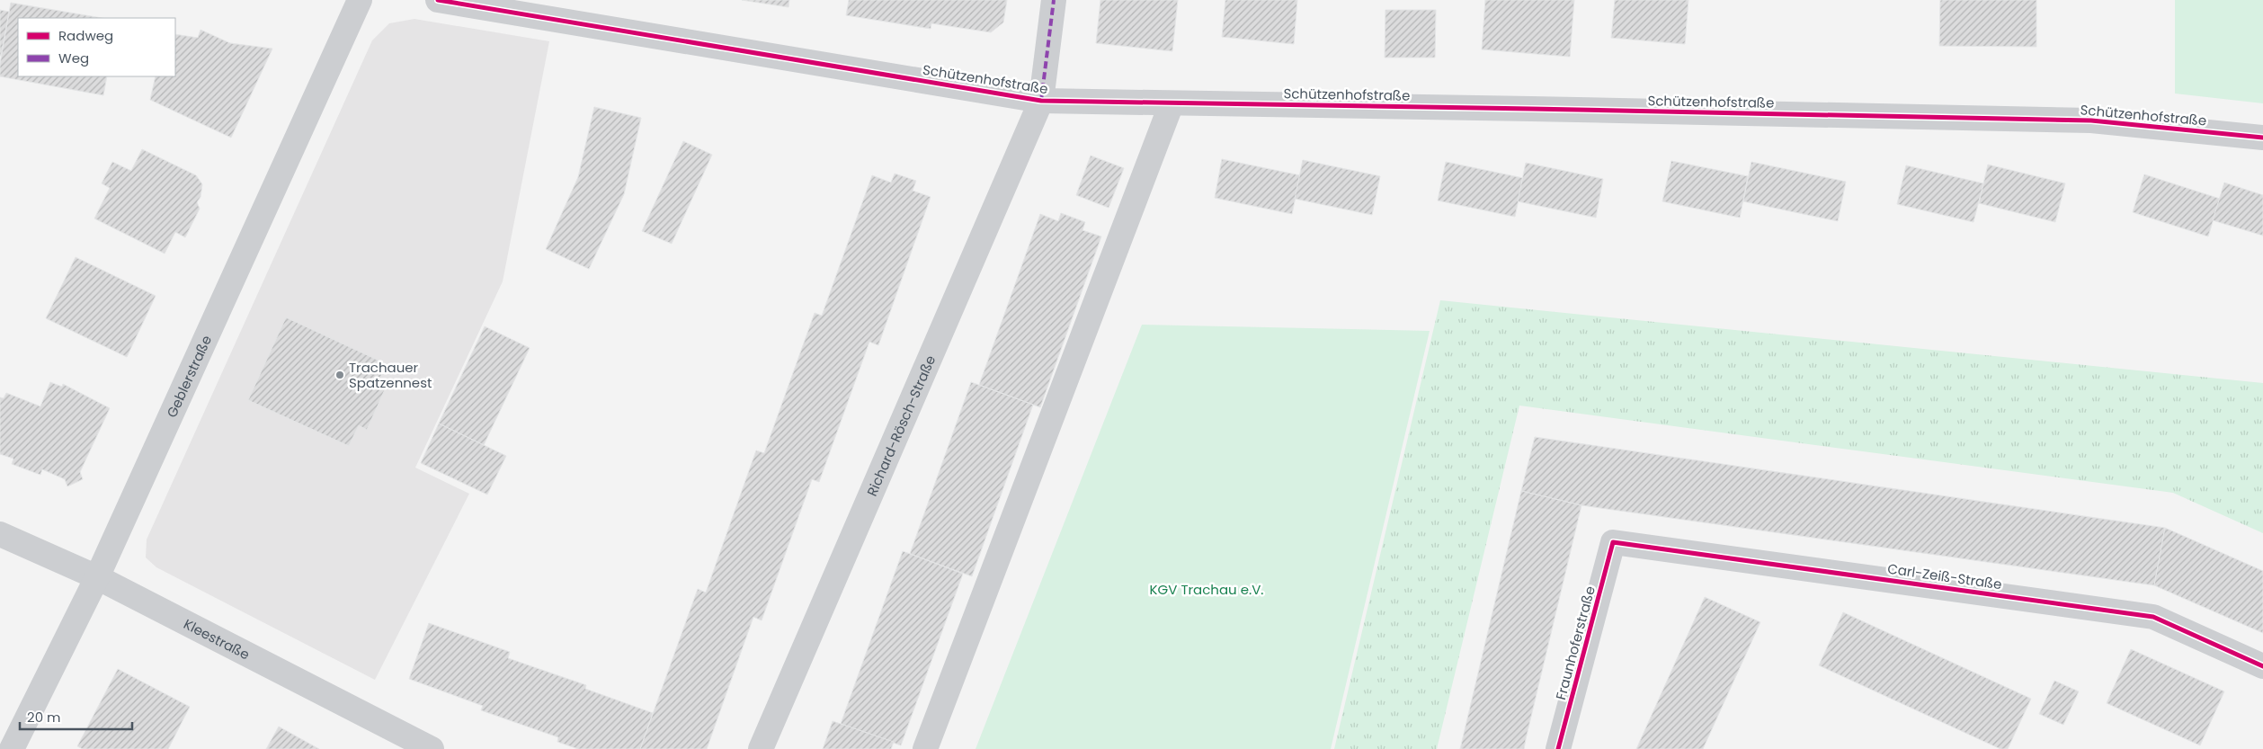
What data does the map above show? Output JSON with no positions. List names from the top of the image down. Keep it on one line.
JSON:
{"streets":{"street":["Schützenhofstraße","Geblerstraße","Richard-Rösch-Straße","Carl-Zeiß-Straße","Kleestraße","Fraunhoferstraße"]},"crossings":[["Schützenhofstraße","Richard-Rösch-Straße"],["Geblerstraße","Kleestraße"],["Carl-Zeiß-Straße","Fraunhoferstraße"]],"parks":["KGV Trachau e.V."],"places":["Trachauer Spatzennest"],"legend":["Radweg","Weg"],"scale_bar":"20 m"}
